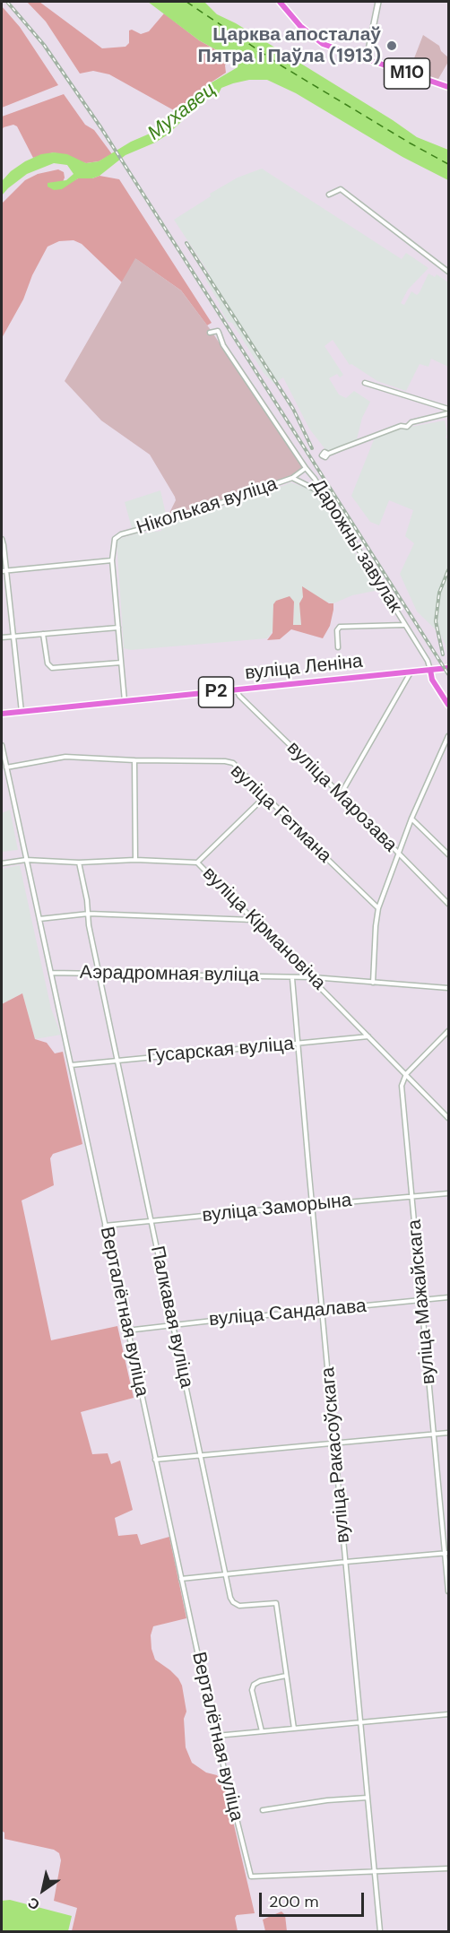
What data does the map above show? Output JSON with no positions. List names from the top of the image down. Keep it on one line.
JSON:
{"streets":{"main road":["М10","вуліца Леніна","Р2"],"street":["Ніколькая вуліца","Дарожны завулак","вуліца Марозава","вуліца Гетмана","вуліца Кірмановіча","Аэрадромная вуліца","Гусарская вуліца","вуліца Заморына","вуліца Мажайскага","Верталётная вуліца","вуліца Сандалава","Палкавая вуліца","вуліца Ракасоўскага"]},"crossings":[["Ніколькая вуліца","Дарожны завулак"],["Дарожны завулак","вуліца Леніна"],["вуліца Леніна","вуліца Марозава"],["вуліца Гетмана","Верталётная вуліца"],["вуліца Кірмановіча","Аэрадромная вуліца"],["вуліца Кірмановіча","Гусарская вуліца"],["вуліца Кірмановіча","вуліца Мажайскага"],["вуліца Кірмановіча","Верталётная вуліца"],["вуліца Кірмановіча","Палкавая вуліца"],["Аэрадромная вуліца","Верталётная вуліца"],["Аэрадромная вуліца","Палкавая вуліца"],["Аэрадромная вуліца","вуліца Ракасоўскага"],["Гусарская вуліца","Верталётная вуліца"],["Гусарская вуліца","Палкавая вуліца"],["Гусарская вуліца","вуліца Ракасоўскага"],["вуліца Заморына","вуліца Мажайскага"],["вуліца Заморына","Верталётная вуліца"],["вуліца Заморына","Палкавая вуліца"],["вуліца Заморына","вуліца Ракасоўскага"],["вуліца Мажайскага","вуліца Сандалава"],["Верталётная вуліца","вуліца Сандалава"],["Верталётная вуліца","вуліца Ракасоўскага"],["вуліца Сандалава","Палкавая вуліца"],["вуліца Сандалава","вуліца Ракасоўскага"]],"water":["Мухавец"],"places":["Царква апосталаў Пятра і Паўла (1913)"],"scale_bar":"200 m","north":"bottom left"}
